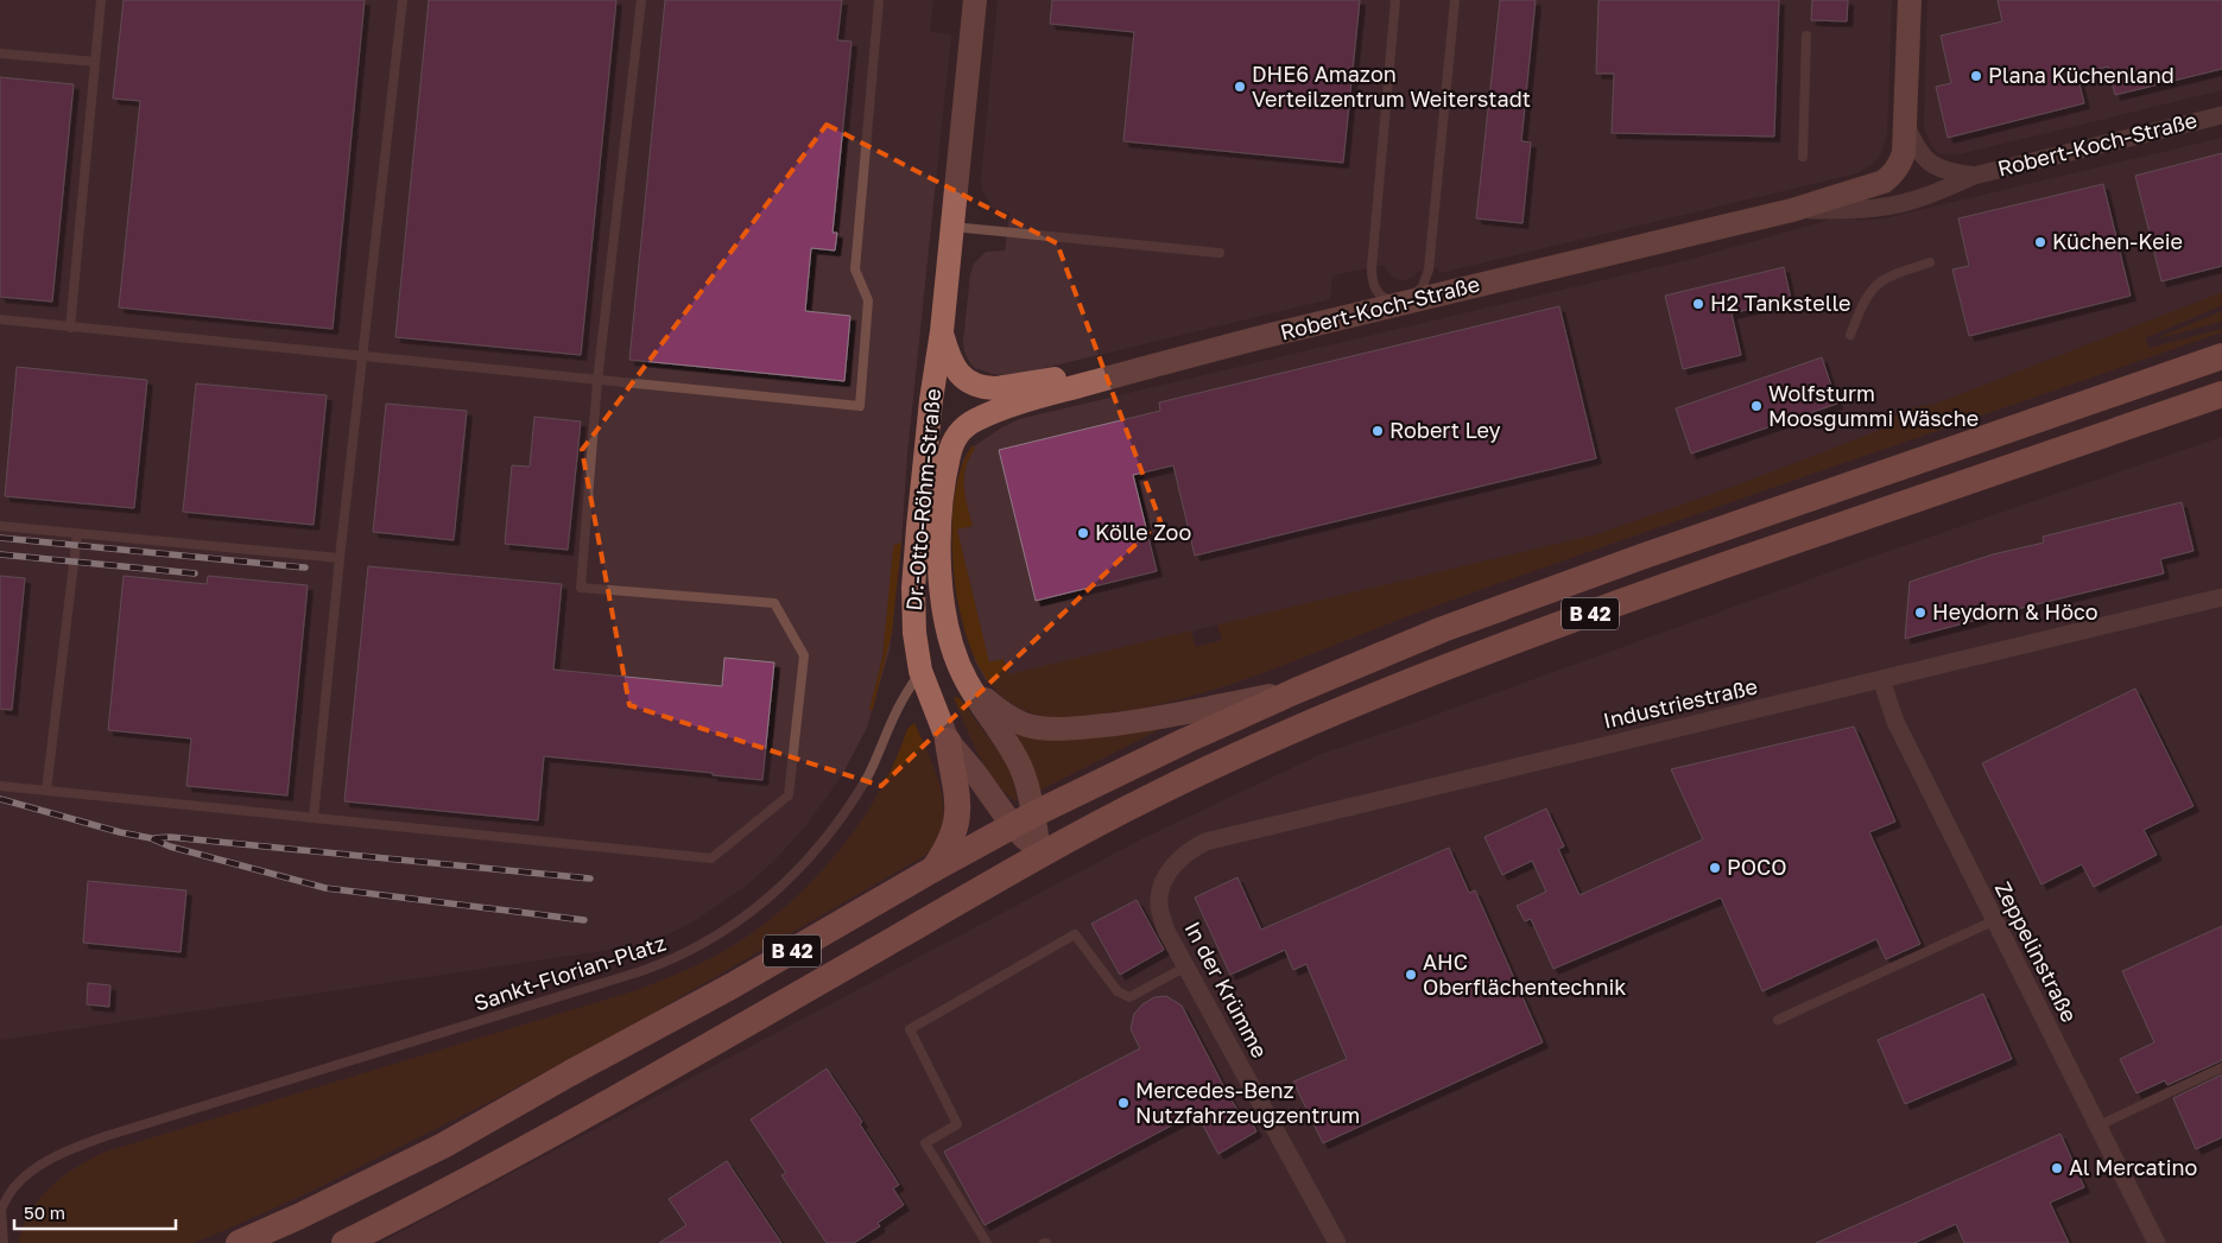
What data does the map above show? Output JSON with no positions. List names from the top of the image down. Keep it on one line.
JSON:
{"streets":{"main road":["Robert-Koch-Straße","Dr.-Otto-Röhm-Straße","B 42"],"street":["Industriestraße","Zeppelinstraße","In der Krümme"],"lane":["Sankt-Florian-Platz"]},"crossings":[["Robert-Koch-Straße","Dr.-Otto-Röhm-Straße"],["Dr.-Otto-Röhm-Straße","B 42"],["Dr.-Otto-Röhm-Straße","Sankt-Florian-Platz"],["Industriestraße","Zeppelinstraße"],["Industriestraße","In der Krümme"]],"places":["Plana Küchenland","DHE6 Amazon Verteilzentrum Weiterstadt","Küchen-Keie","H2 Tankstelle","Wolfsturm Moosgummi Wäsche","Robert Ley","Kölle Zoo","Heydorn & Höco","POCO","AHC Oberflächentechnik","Mercedes-Benz Nutzfahrzeugzentrum","Al Mercatino"],"scale_bar":"50 m"}
